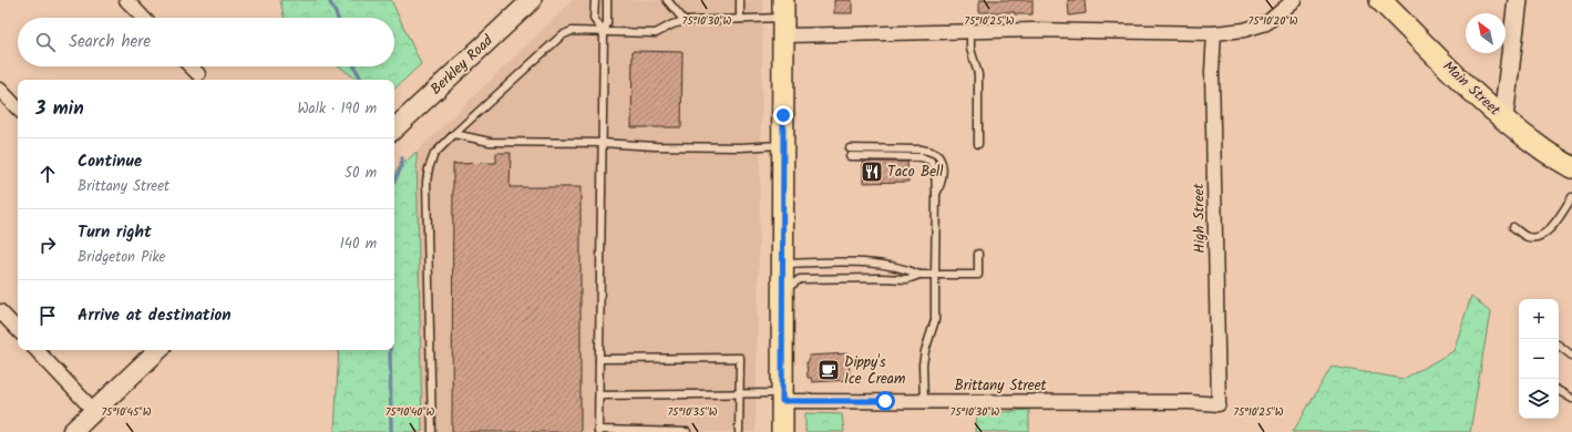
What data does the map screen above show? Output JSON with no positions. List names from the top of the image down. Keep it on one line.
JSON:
{"streets":{"main road":["Main Street"],"street":["Berkley Road","High Street","Brittany Street"]},"crossings":[["High Street","Brittany Street"]],"places":{"restaurant":["Taco Bell"],"cafe":["Dippy's Ice Cream"]},"north":"top left","page":{"search":"Search here","heading":["3 min","Walk · 190 m"],"list":[["Continue","Brittany Street","50 m"],["Turn right","Bridgeton Pike","140 m"],"Arrive at destination"],"map_buttons":["+","−"]},"coordinates":["75°10'30\"W","75°10'25\"W","75°10'20\"W","75°10'45\"W","75°10'40\"W","75°10'35\"W"]}
